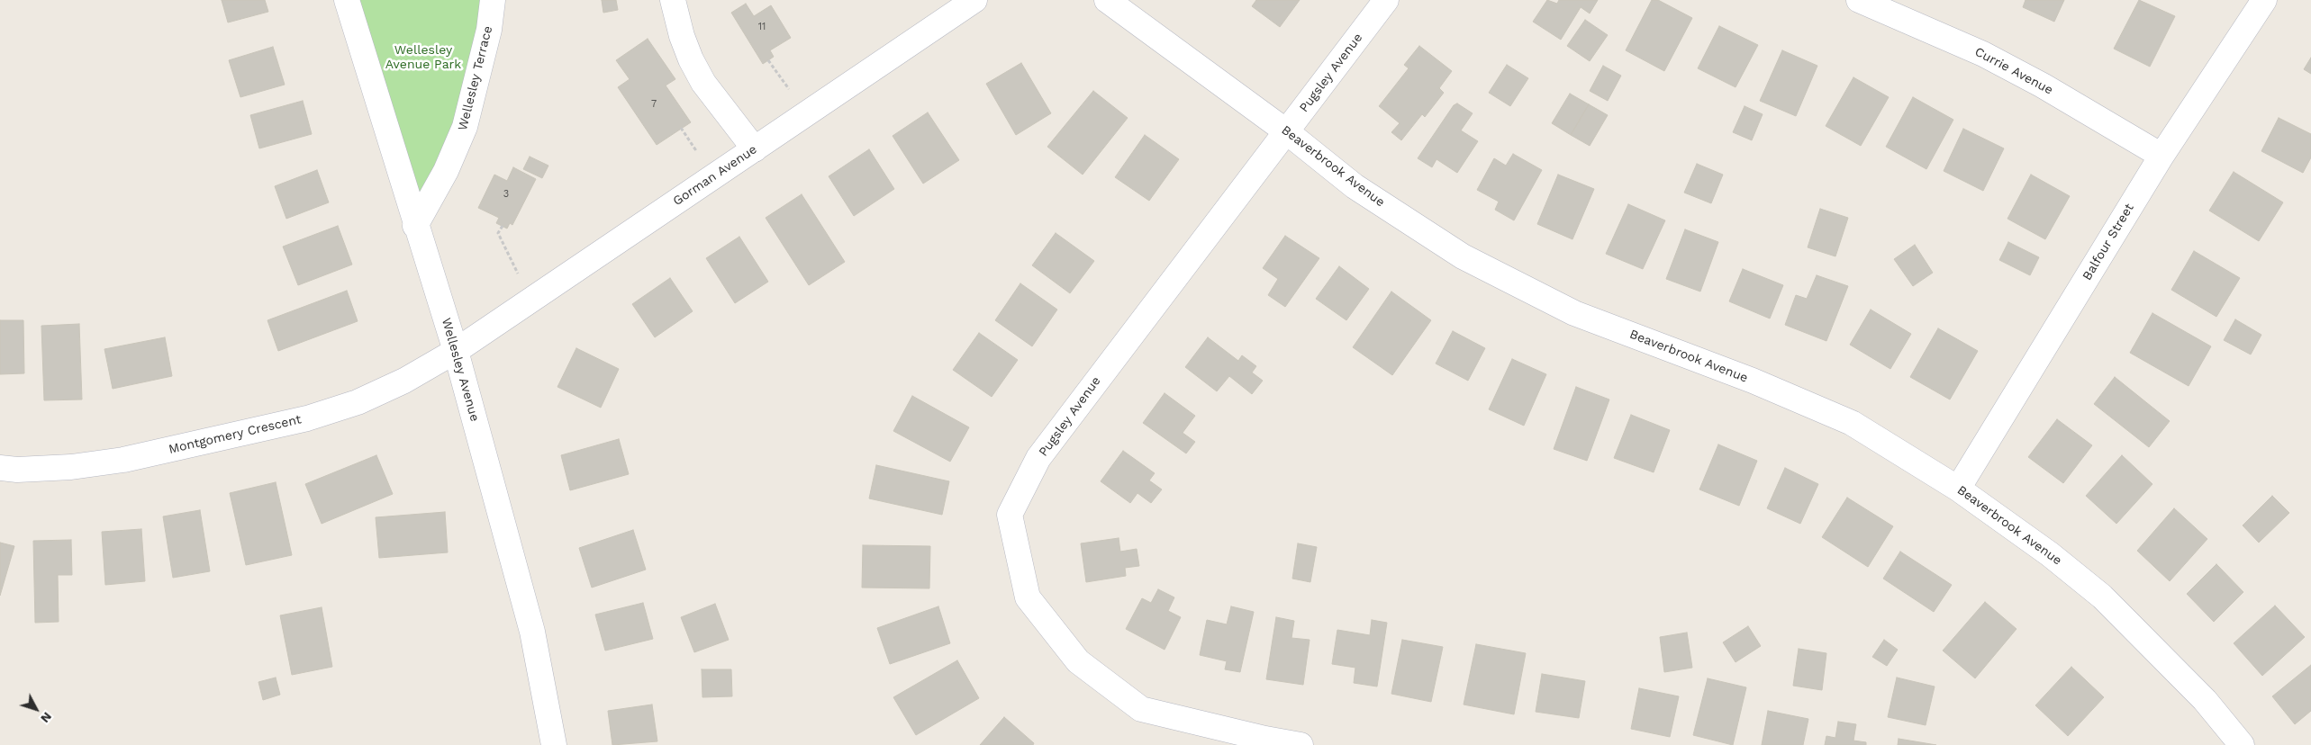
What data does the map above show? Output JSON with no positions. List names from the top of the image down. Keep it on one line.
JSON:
{"streets":{"street":["Currie Avenue","Pugsley Avenue","Wellesley Terrace","Beaverbrook Avenue","Gorman Avenue","Balfour Street","Wellesley Avenue","Montgomery Crescent"]},"crossings":[["Currie Avenue","Balfour Street"],["Pugsley Avenue","Beaverbrook Avenue"],["Wellesley Terrace","Wellesley Avenue"],["Beaverbrook Avenue","Balfour Street"],["Gorman Avenue","Wellesley Avenue"],["Gorman Avenue","Montgomery Crescent"],["Wellesley Avenue","Montgomery Crescent"]],"parks":["Wellesley Avenue Park"],"house_numbers":["11","7","3"],"north":"bottom right"}
